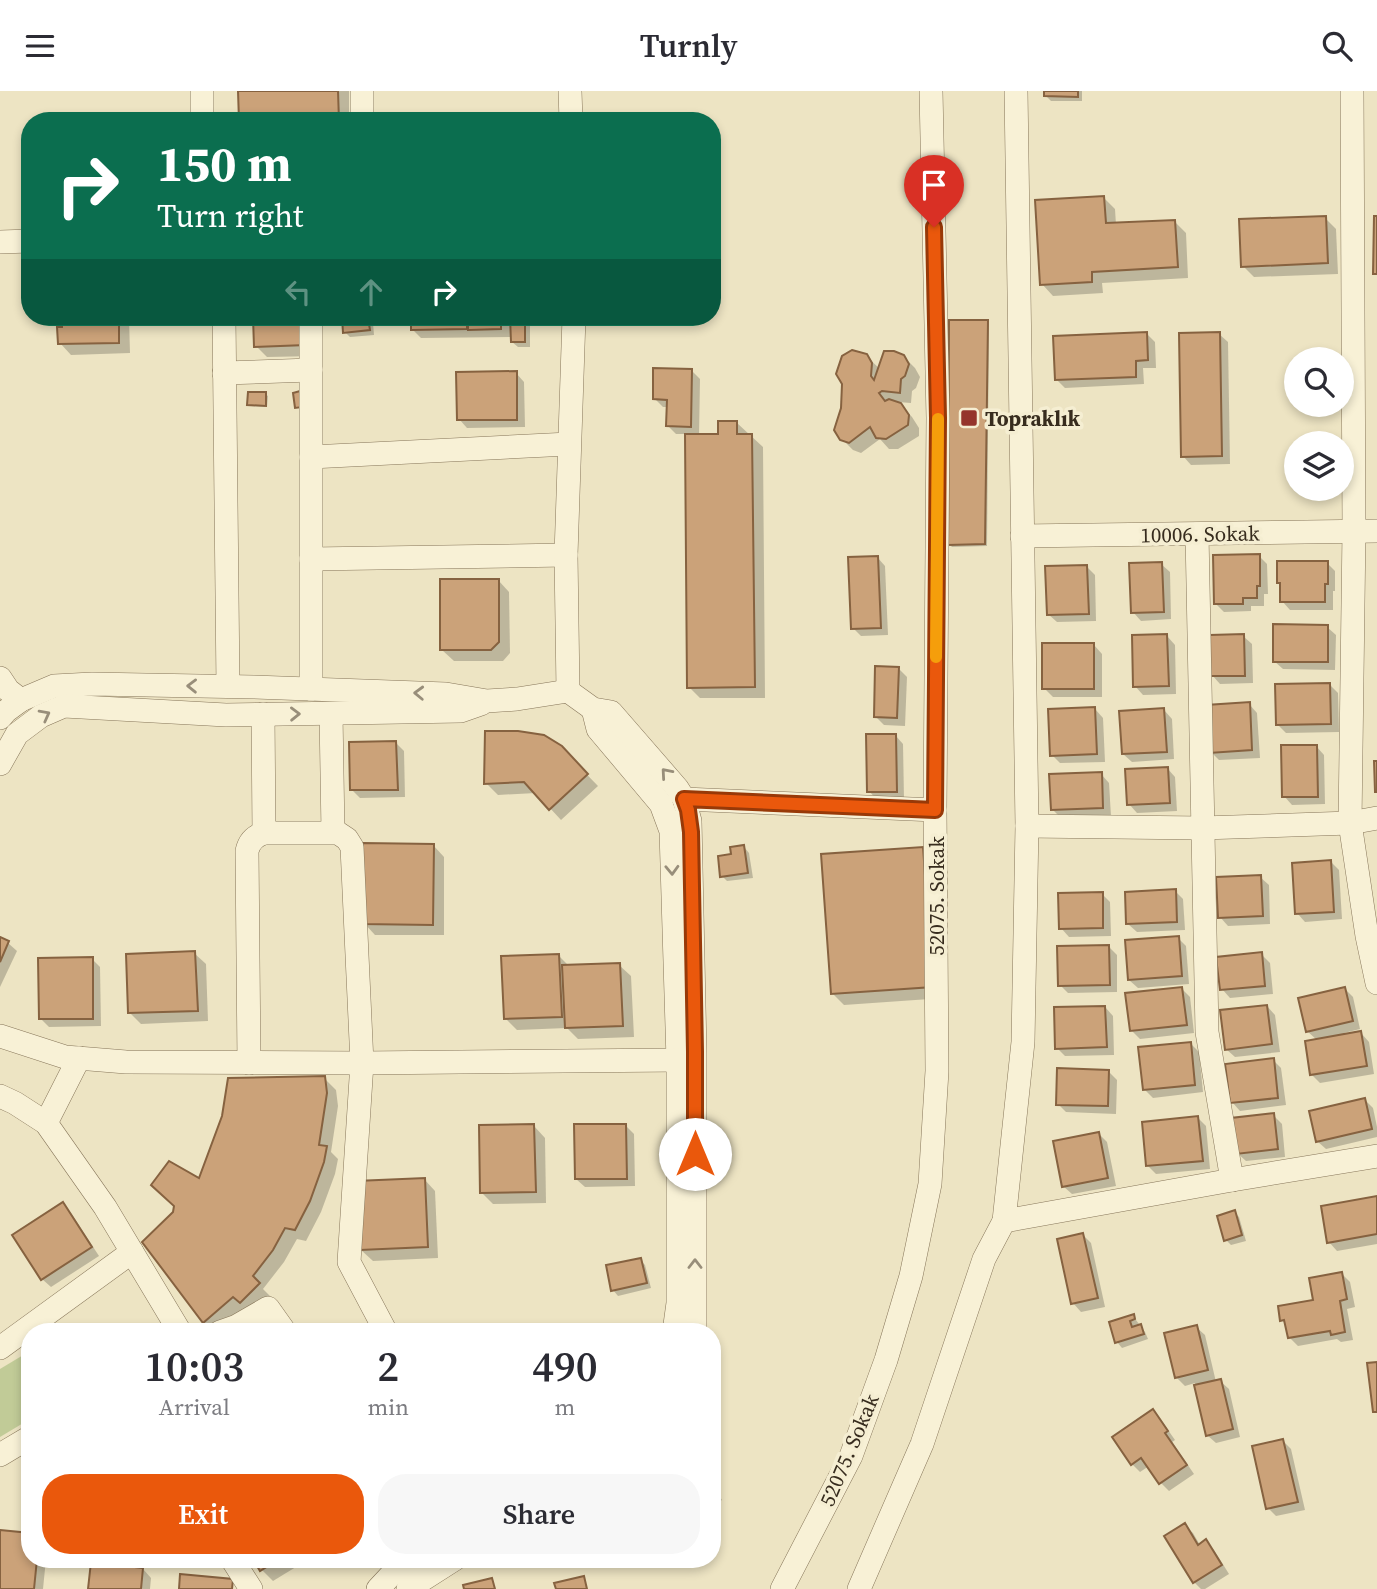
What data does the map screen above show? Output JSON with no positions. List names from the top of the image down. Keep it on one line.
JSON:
{"streets":{"street":["10006. Sokak","52075. Sokak"]},"places":{"transit":["Topraklık"]},"page":{"header":"Turnly","turn":["150 m","Turn right"],"eta":["10:03","Arrival","2","min","490","m"],"buttons":["Exit","Share"]}}
